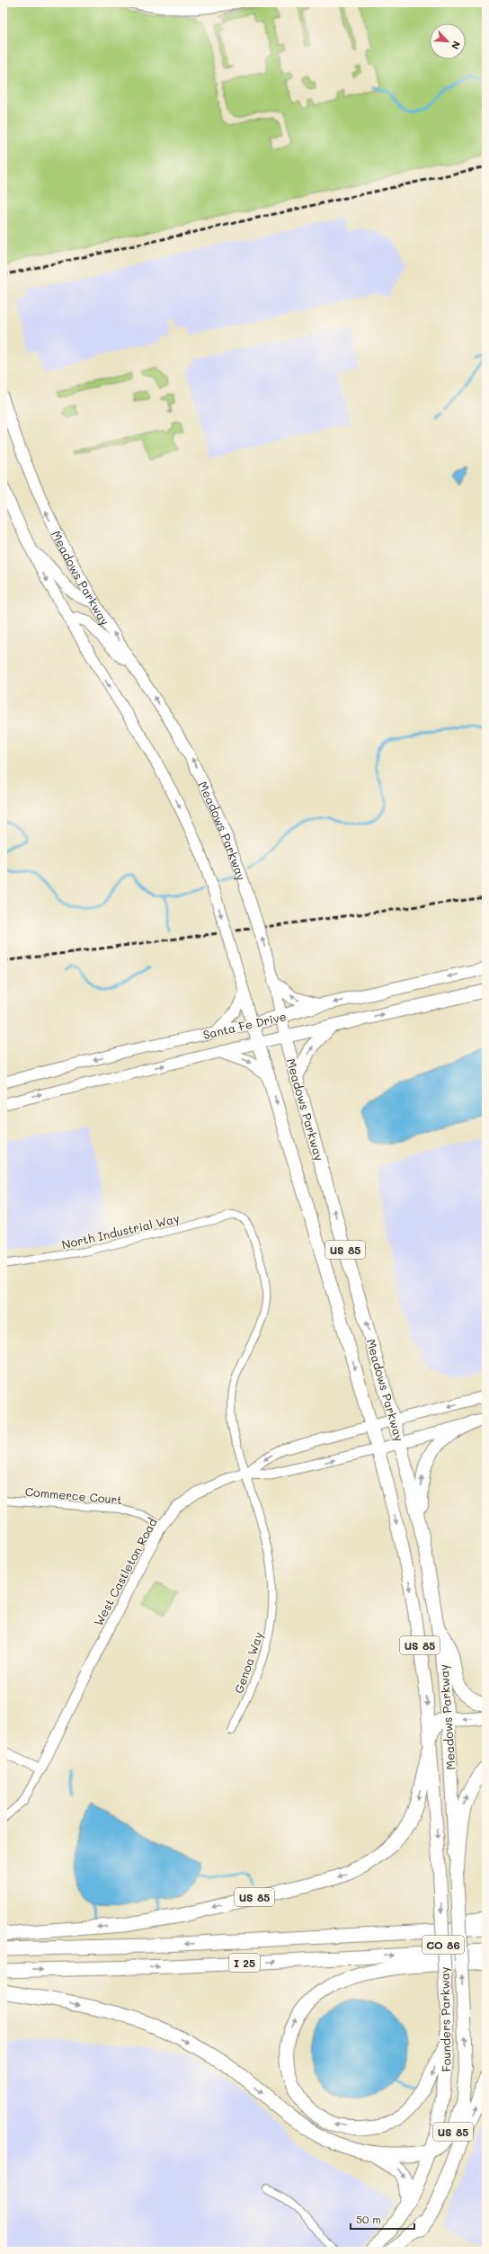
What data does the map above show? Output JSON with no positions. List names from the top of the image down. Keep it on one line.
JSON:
{"streets":{"highway":["Meadows Parkway","Santa Fe Drive","US 85","CO 86","I 25","Founders Parkway"],"street":["North Industrial Way","Commerce Court","West Castleton Road","Genoa Way"]},"crossings":[["Meadows Parkway","Santa Fe Drive"],["Meadows Parkway","US 85"],["Meadows Parkway","Founders Parkway"],["North Industrial Way","West Castleton Road"],["North Industrial Way","Genoa Way"],["US 85","Founders Parkway"],["Commerce Court","West Castleton Road"],["West Castleton Road","Genoa Way"]],"scale_bar":"50 m","north":"bottom right"}
